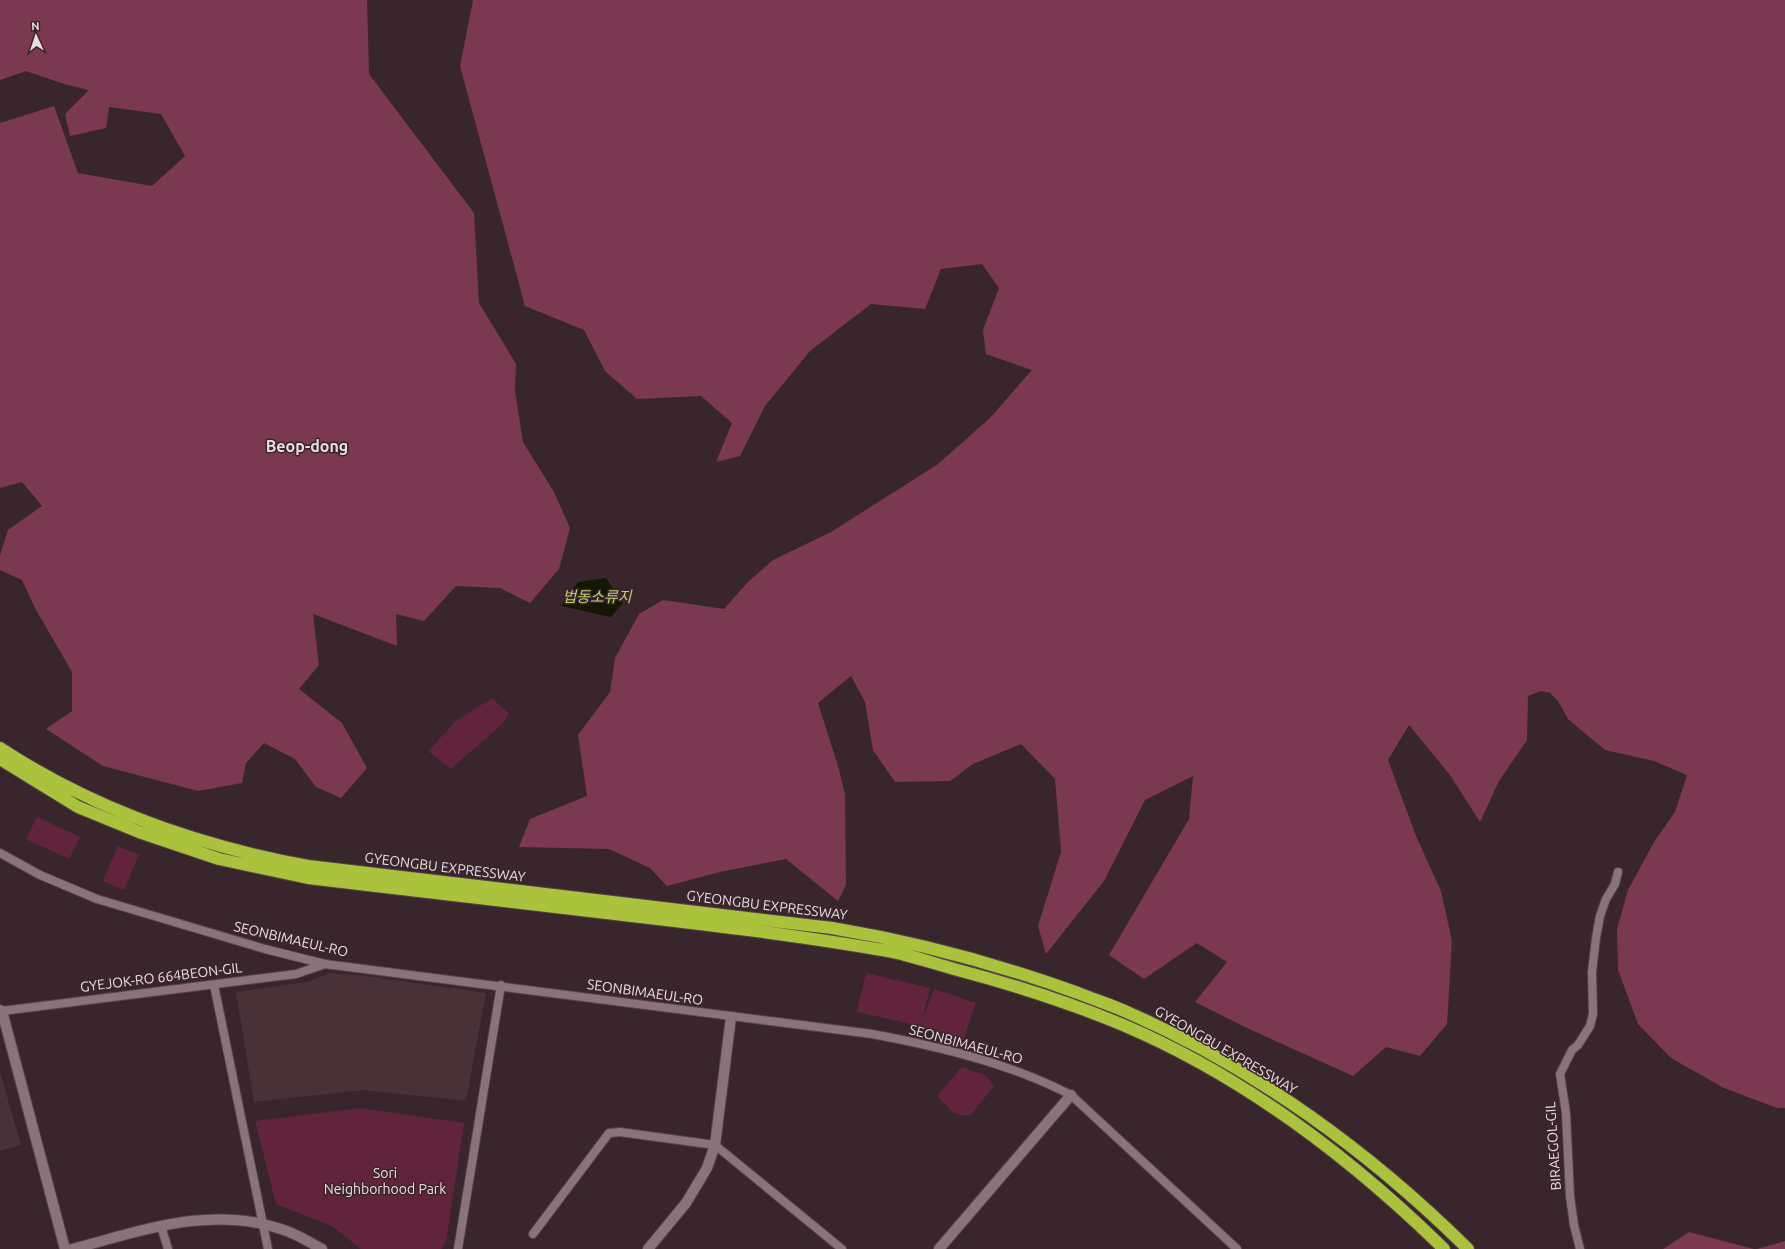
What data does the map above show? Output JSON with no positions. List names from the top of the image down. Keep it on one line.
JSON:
{"streets":{"highway":["GYEONGBU EXPRESSWAY"],"street":["SEONBIMAEUL-RO","GYEJOK-RO 664BEON-GIL","BIRAEGOL-GIL"]},"crossings":[["SEONBIMAEUL-RO","GYEJOK-RO 664BEON-GIL"]],"districts":["Beop-dong"],"water":["법동소류지"],"parks":["Sori Neighborhood Park"],"north":"top"}
